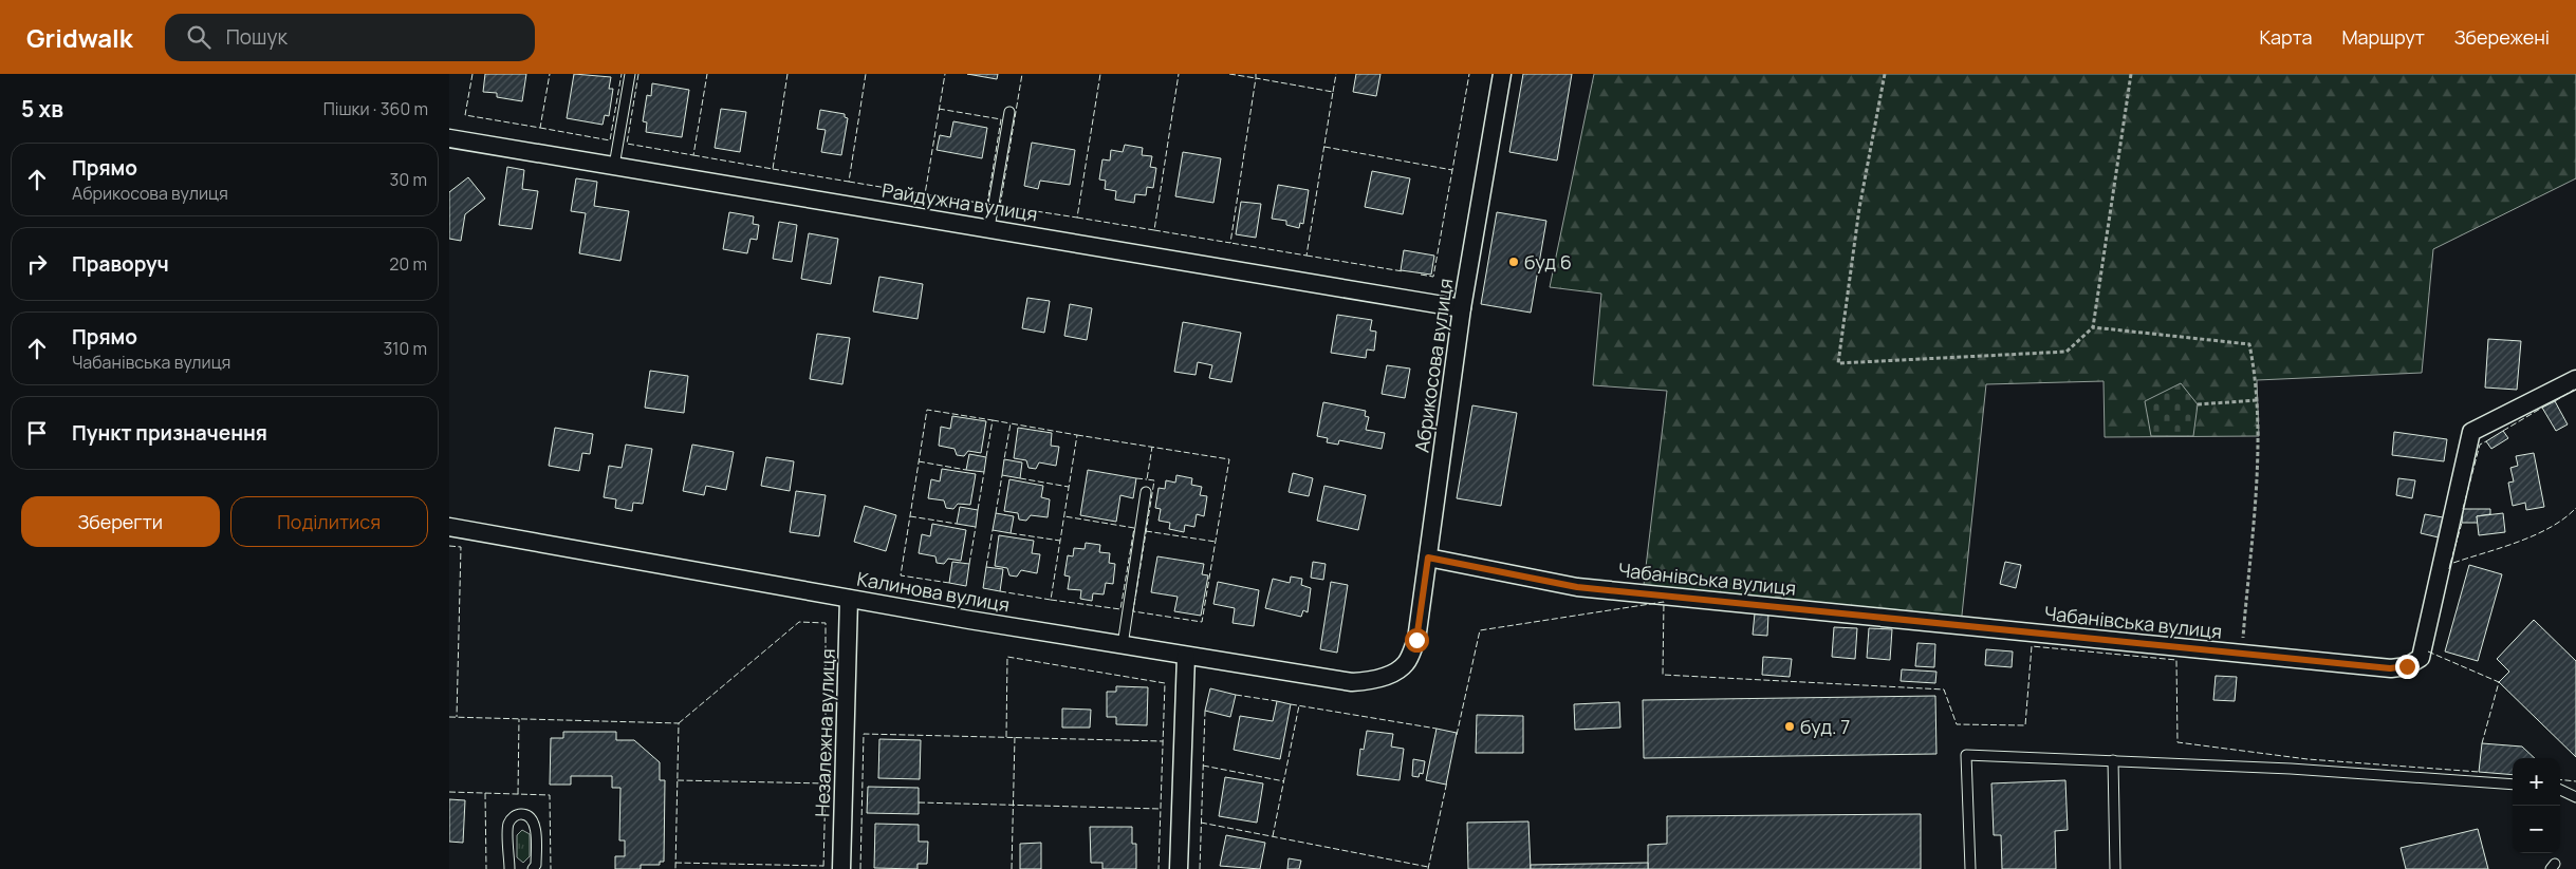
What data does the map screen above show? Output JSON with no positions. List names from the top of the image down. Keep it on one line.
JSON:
{"streets":{"street":["Райдужна вулиця","Абрикосова вулиця","Чабанівська вулиця","Калинова вулиця","Незалежна вулиця"]},"crossings":[["Райдужна вулиця","Абрикосова вулиця"],["Абрикосова вулиця","Чабанівська вулиця"],["Абрикосова вулиця","Калинова вулиця"],["Калинова вулиця","Незалежна вулиця"]],"places":["буд 6","буд. 7"],"page":{"header":"Gridwalk","search":"Пошук","nav":["Карта","Маршрут","Збережені"],"heading":["5 хв","Пішки · 360 m"],"list":[["Прямо","Абрикосова вулиця","30 m"],["Праворуч","20 m"],["Прямо","Чабанівська вулиця","310 m"],"Пункт призначення"],"buttons":["Зберегти","Поділитися"],"map_buttons":["+","−"]}}
